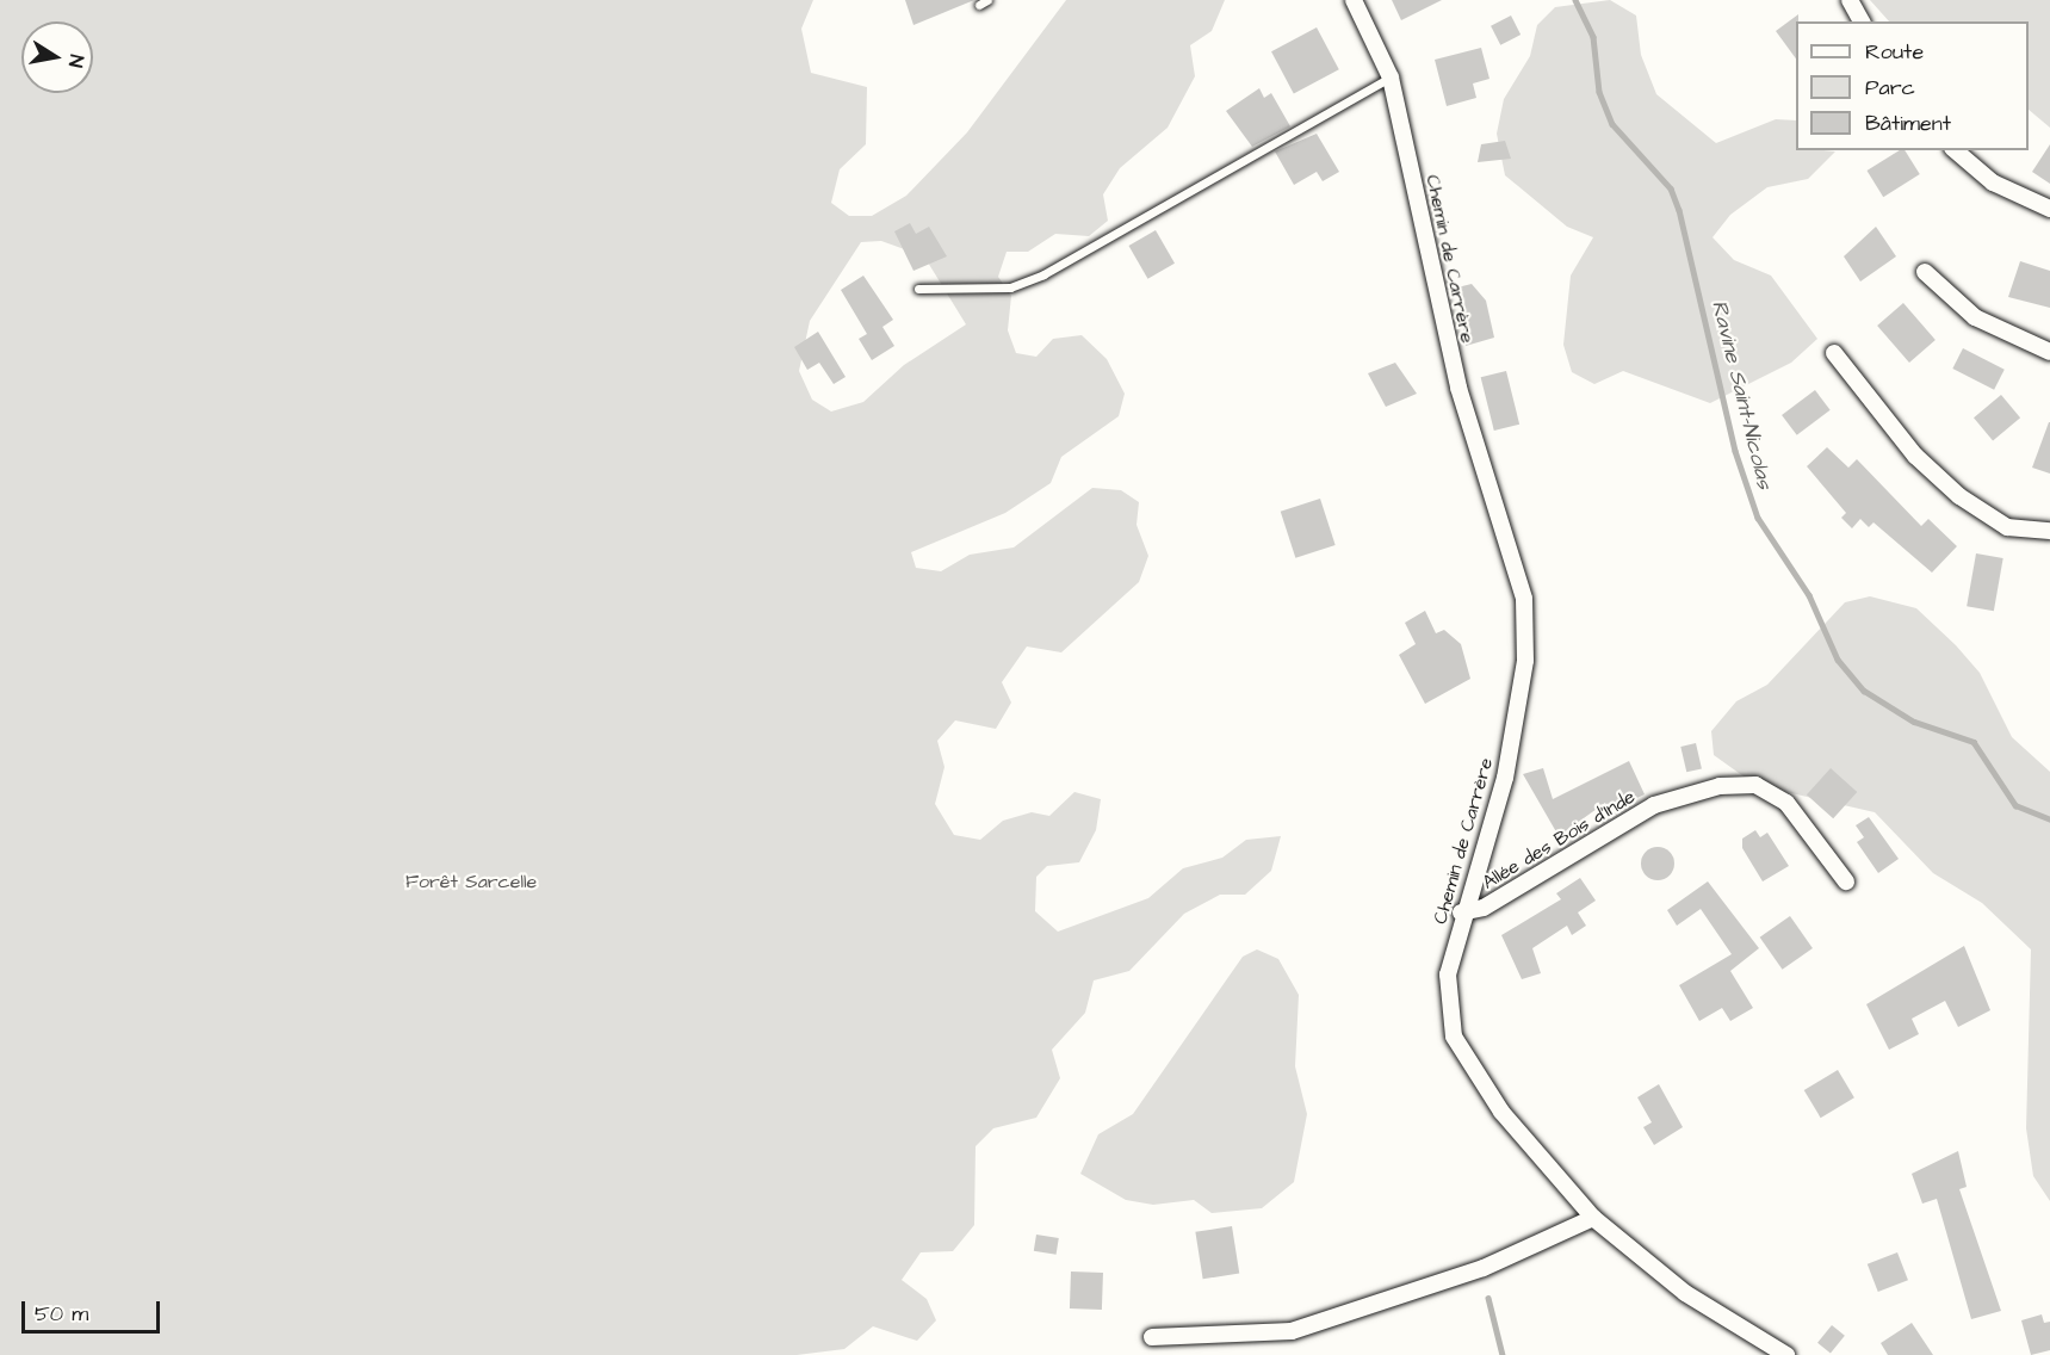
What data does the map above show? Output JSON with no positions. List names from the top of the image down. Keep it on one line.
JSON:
{"streets":{"street":["Chemin de Carrère","Allée des Bois d'Inde"]},"crossings":[["Chemin de Carrère","Allée des Bois d'Inde"]],"water":["Ravine Saint-Nicolas"],"parks":["Forêt Sarcelle"],"legend":["Route","Parc","Bâtiment"],"scale_bar":"50 m","north":"right"}
